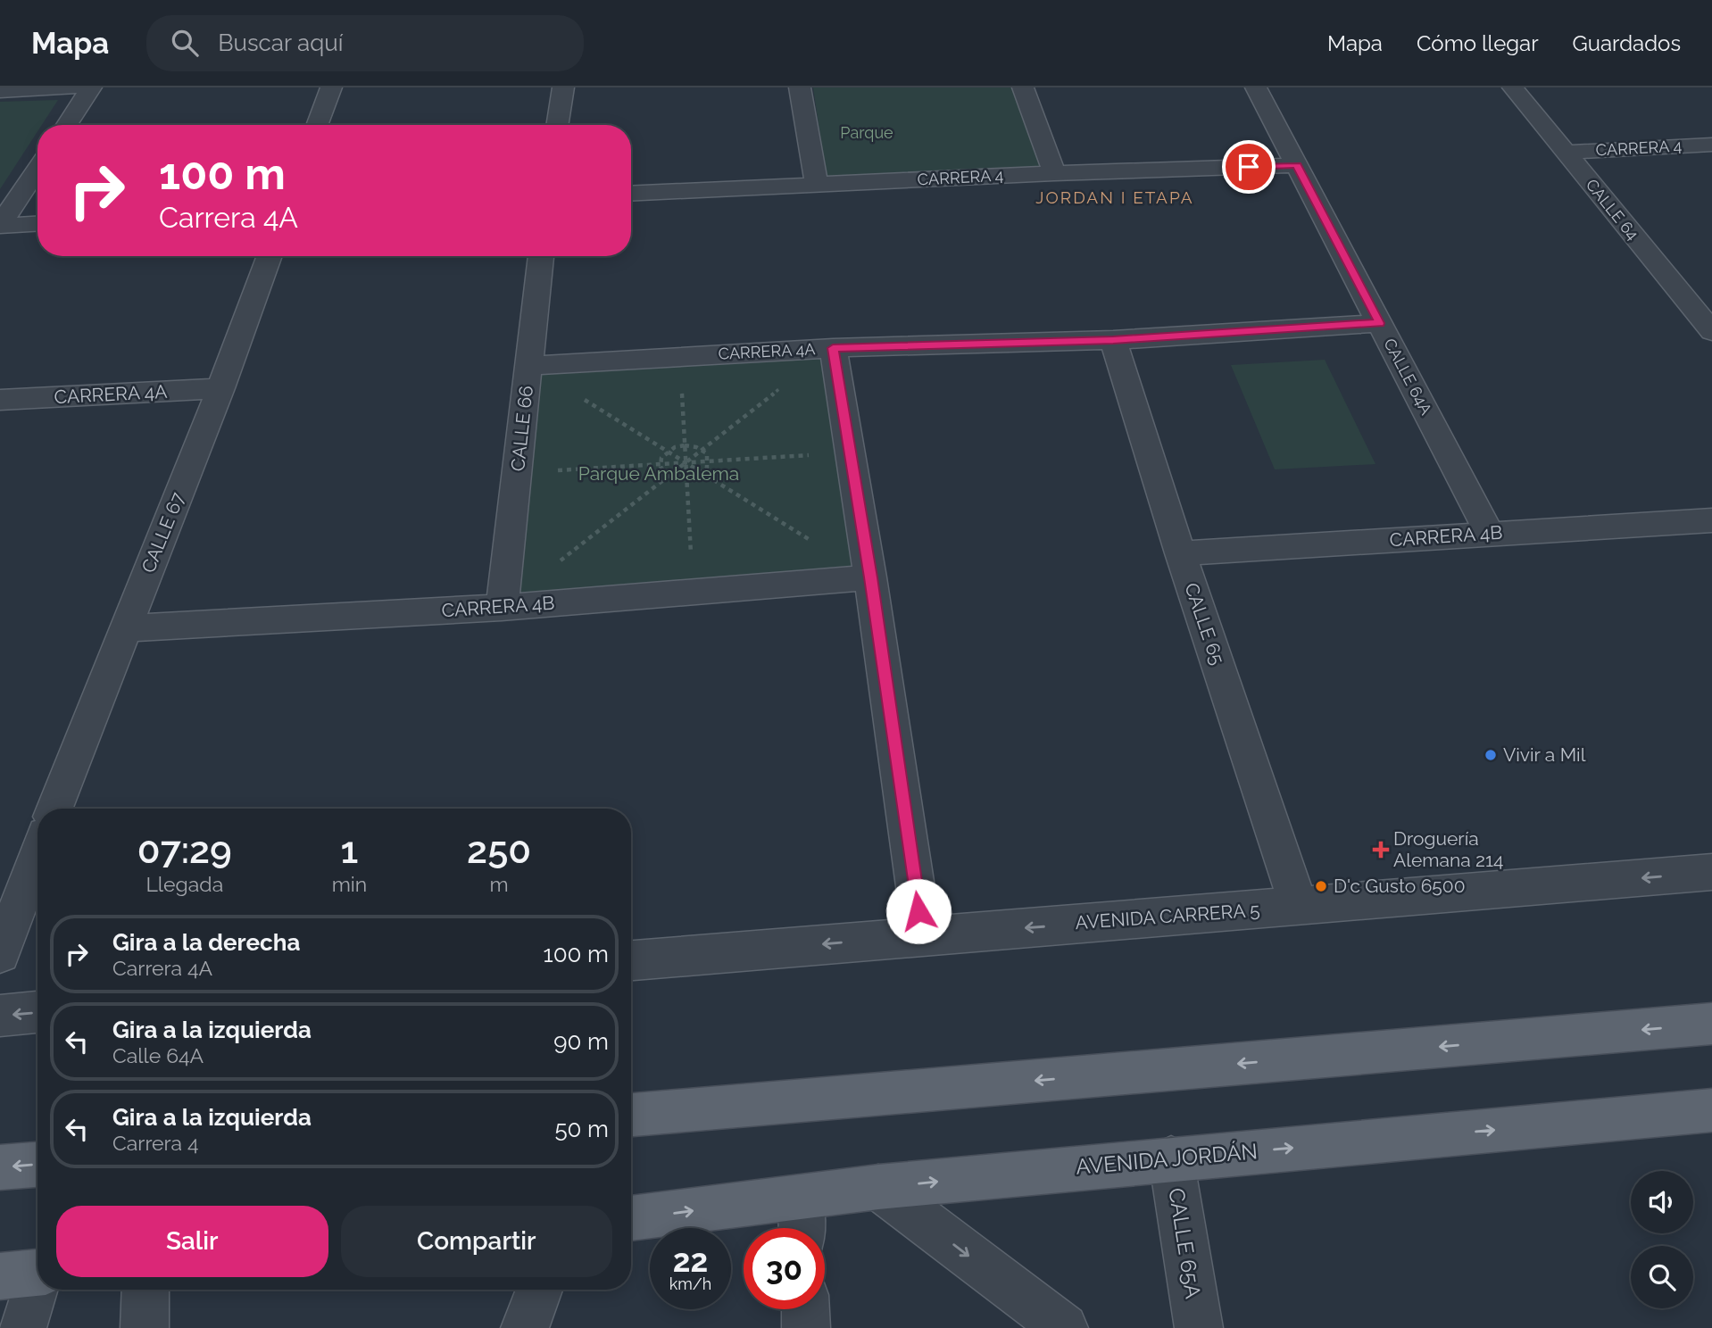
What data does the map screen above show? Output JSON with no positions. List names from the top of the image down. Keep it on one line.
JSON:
{"streets":{"main road":["AVENIDA JORDÁN"],"street":["CARRERA 4","CALLE 64","CARRERA 4A","CALLE 64A","CALLE 66","CALLE 67","CARRERA 4B","CALLE 65","AVENIDA CARRERA 5","CALLE 65A"]},"crossings":[["CARRERA 4","CALLE 64"],["CARRERA 4","CALLE 64A"],["CARRERA 4A","CALLE 64A"],["CARRERA 4A","CALLE 66"],["CARRERA 4A","CALLE 67"],["CARRERA 4A","CALLE 65"],["CALLE 64A","CARRERA 4B"],["CALLE 66","CARRERA 4B"],["CALLE 67","CARRERA 4B"],["CARRERA 4B","CALLE 65"],["CALLE 65","AVENIDA CARRERA 5"],["AVENIDA JORDÁN","CALLE 65A"]],"one_way":["AVENIDA CARRERA 5"],"districts":["JORDAN I ETAPA"],"parks":["Parque","Parque Ambalema"],"places":{"other":["Vivir a Mil","D'c Gusto 6500"],"health":["Droguería Alemana 214"]},"page":{"header":"Mapa","search":"Buscar aquí","nav":["Mapa","Cómo llegar","Guardados"],"turn":["100 m","Carrera 4A"],"eta":["07:29","Llegada","1","min","250","m"],"list":[{"name":"Gira a la derecha","note":"Carrera 4A","value":"100 m"},{"name":"Gira a la izquierda","note":"Calle 64A","value":"90 m"},{"name":"Gira a la izquierda","note":"Carrera 4","value":"50 m"}],"buttons":["Salir","Compartir"],"speed":"22 km/h","limit":"30"}}
